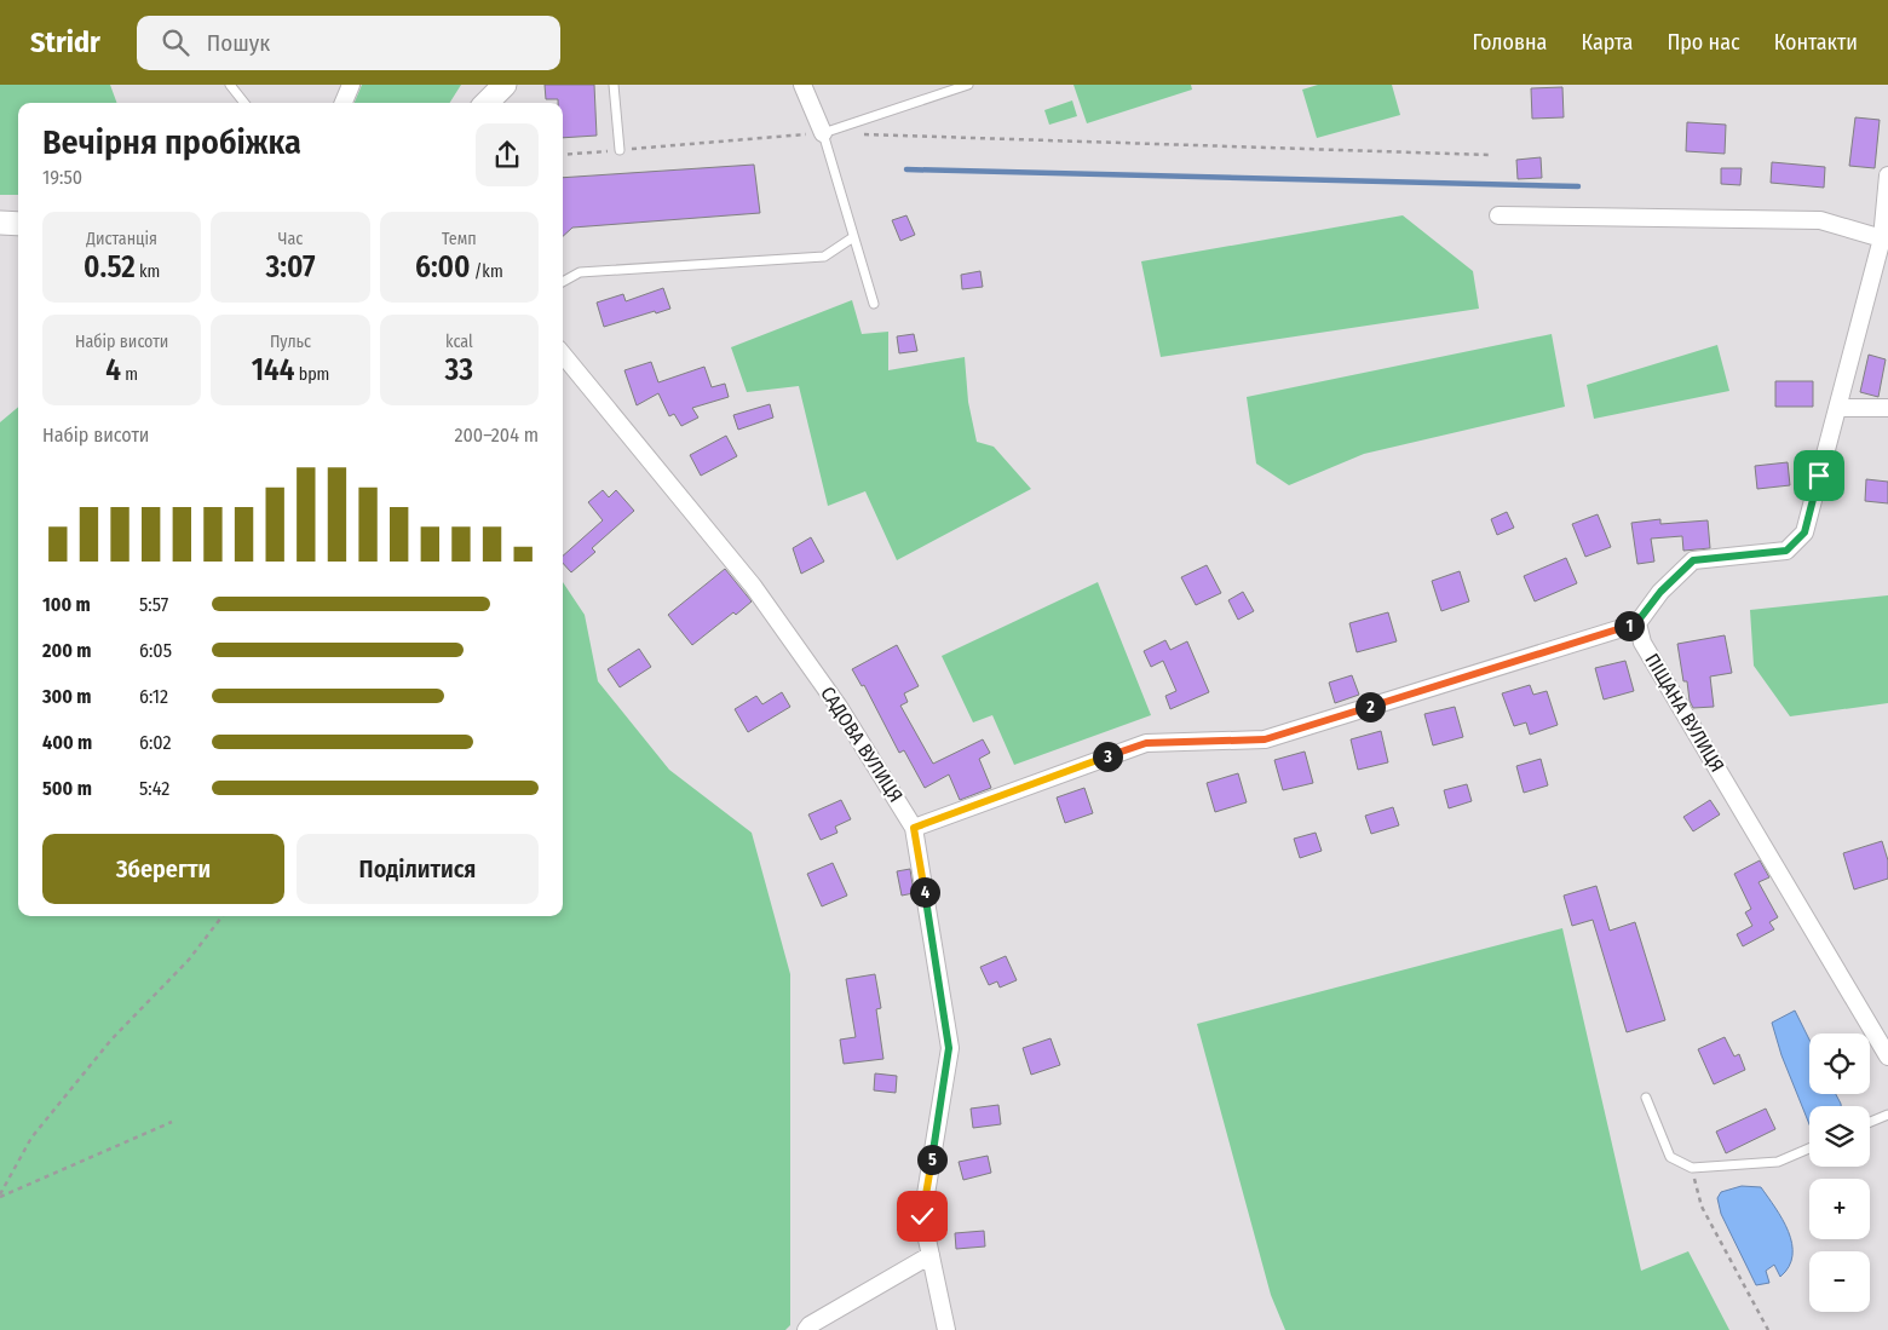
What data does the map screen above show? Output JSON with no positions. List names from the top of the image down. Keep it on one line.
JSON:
{"streets":{"street":["ПІЩАНА ВУЛИЦЯ","САДОВА ВУЛИЦЯ"]},"page":{"header":"Stridr","search":"Пошук","nav":["Головна","Карта","Про нас","Контакти"],"heading":["Вечірня пробіжка","19:50"],"stats":[["Дистанція","0.52 km"],["Час","3:07"],["Темп","6:00 /km"],["Набір висоти","4 m"],["Пульс","144 bpm"],["kcal","33"]],"chart":["Набір висоти","200–204 m"],"list":[{"name":"100 m","note":"5:57"},{"name":"200 m","note":"6:05"},{"name":"300 m","note":"6:12"},{"name":"400 m","note":"6:02"},{"name":"500 m","note":"5:42"}],"pins":["1","2","3","4","5"],"buttons":["Зберегти","Поділитися"],"map_buttons":["+","−"]}}
